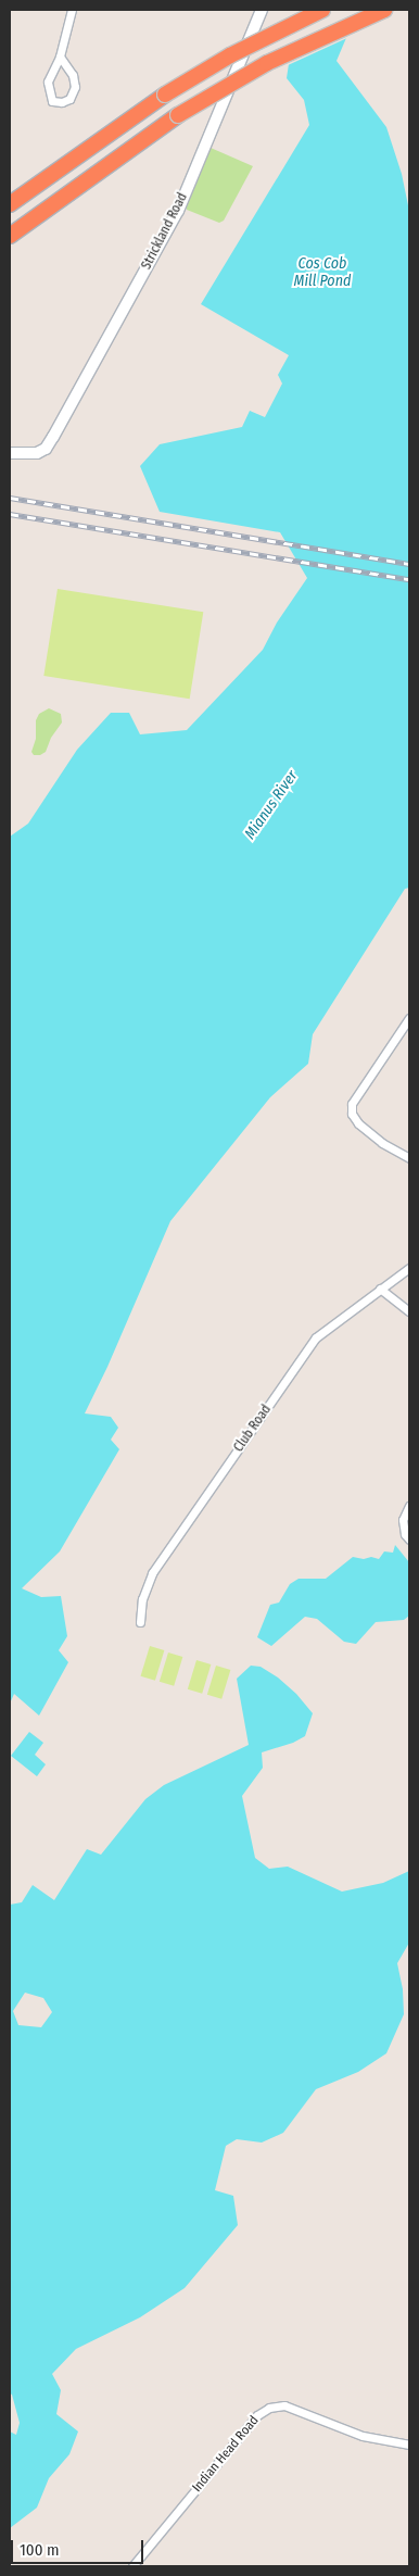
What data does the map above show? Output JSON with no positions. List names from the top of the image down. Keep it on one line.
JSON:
{"streets":{"main road":["Strickland Road"],"street":["Club Road","Indian Head Road"]},"water":["Cos Cob Mill Pond","Mianus River"],"scale_bar":"100 m"}
